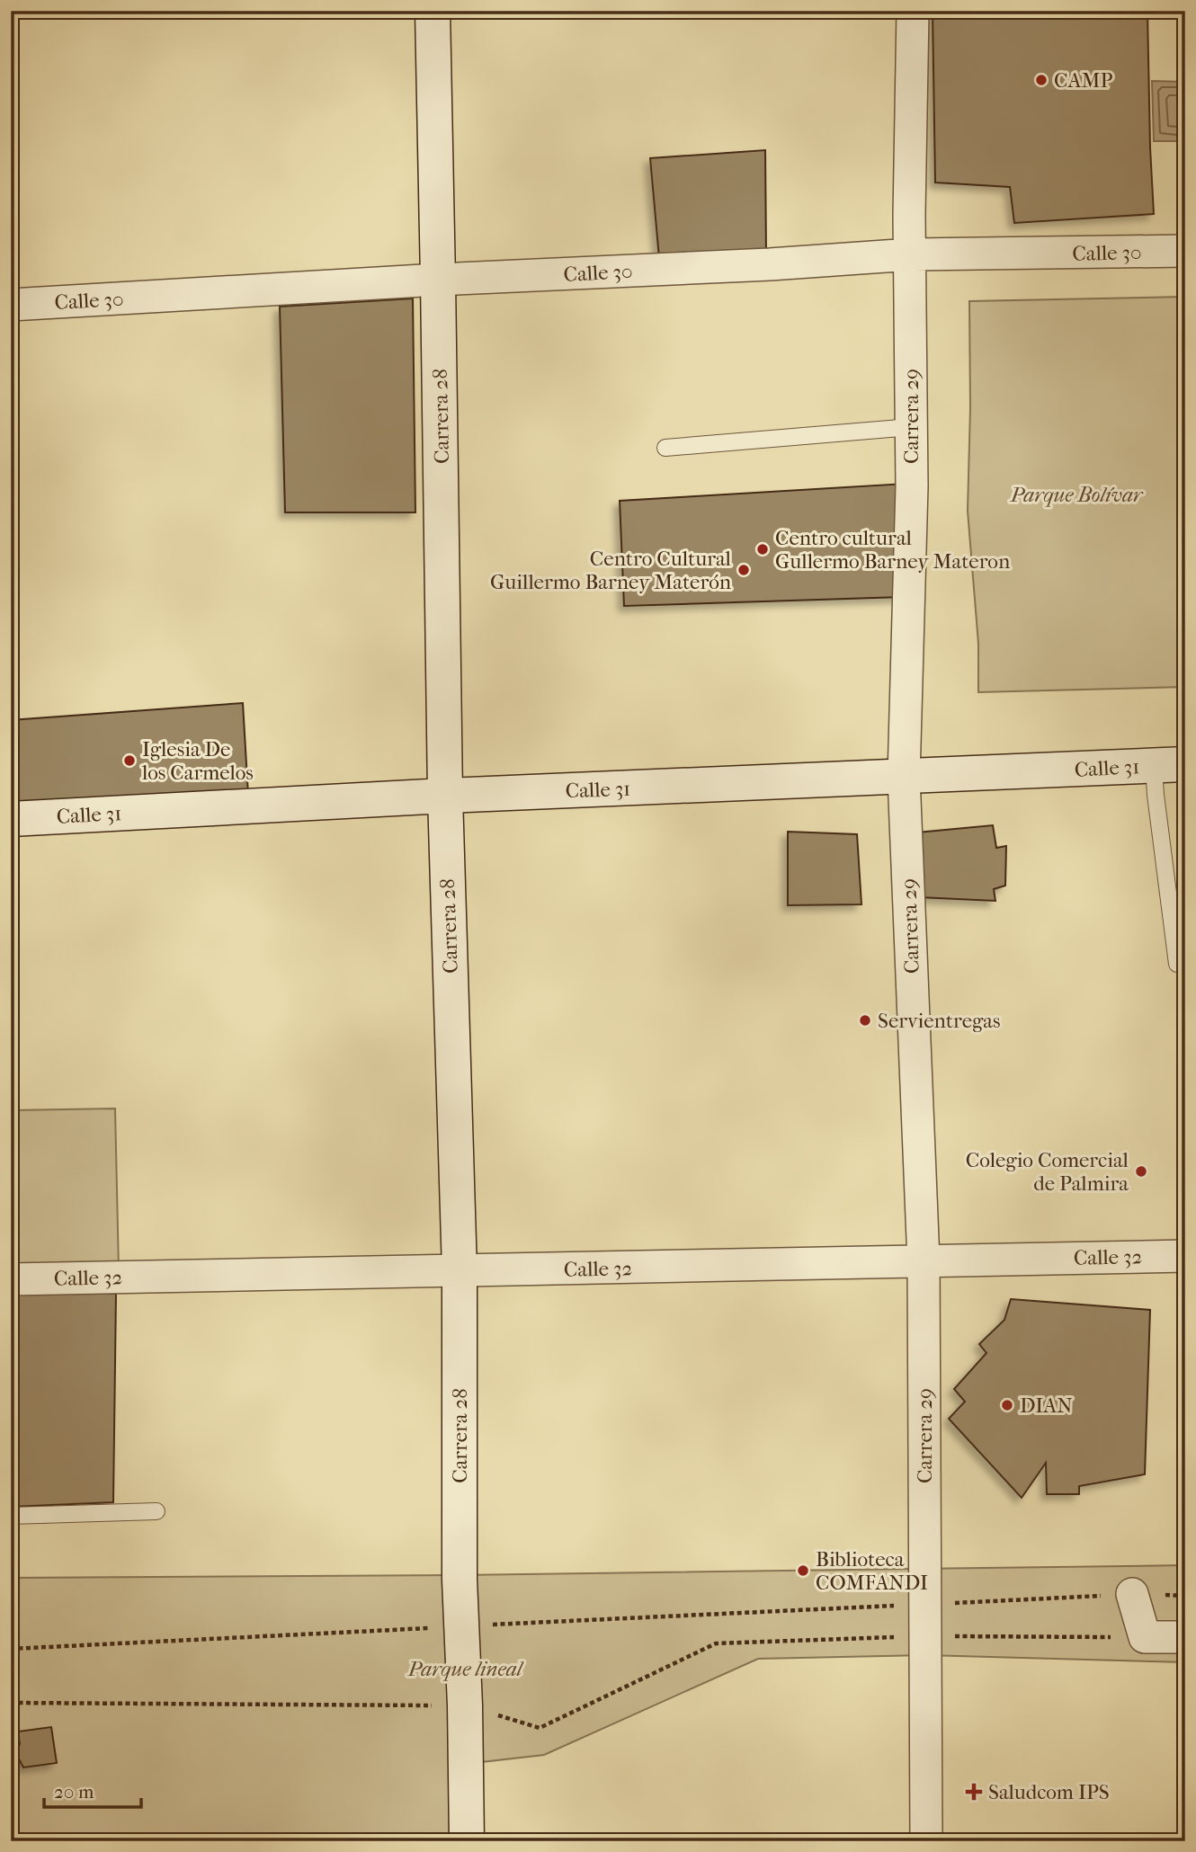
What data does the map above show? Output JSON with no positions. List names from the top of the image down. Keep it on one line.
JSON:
{"streets":{"main road":["Carrera 28","Calle 31"],"street":["Calle 30","Carrera 29","Calle 32"]},"crossings":[["Calle 30","Carrera 28"],["Calle 30","Carrera 29"],["Carrera 28","Calle 31"],["Carrera 28","Calle 32"],["Carrera 29","Calle 31"],["Carrera 29","Calle 32"]],"parks":["Parque Bolívar","Parque lineal"],"places":{"other":["CAMP","Centro cultural Gullermo Barney Materon","Centro Cultural Guillermo Barney Materón","Iglesia De los Carmelos","Servientregas","Colegio Comercial de Palmira","DIAN","Biblioteca COMFANDI"],"health":["Saludcom IPS"]},"scale_bar":"20 m"}
